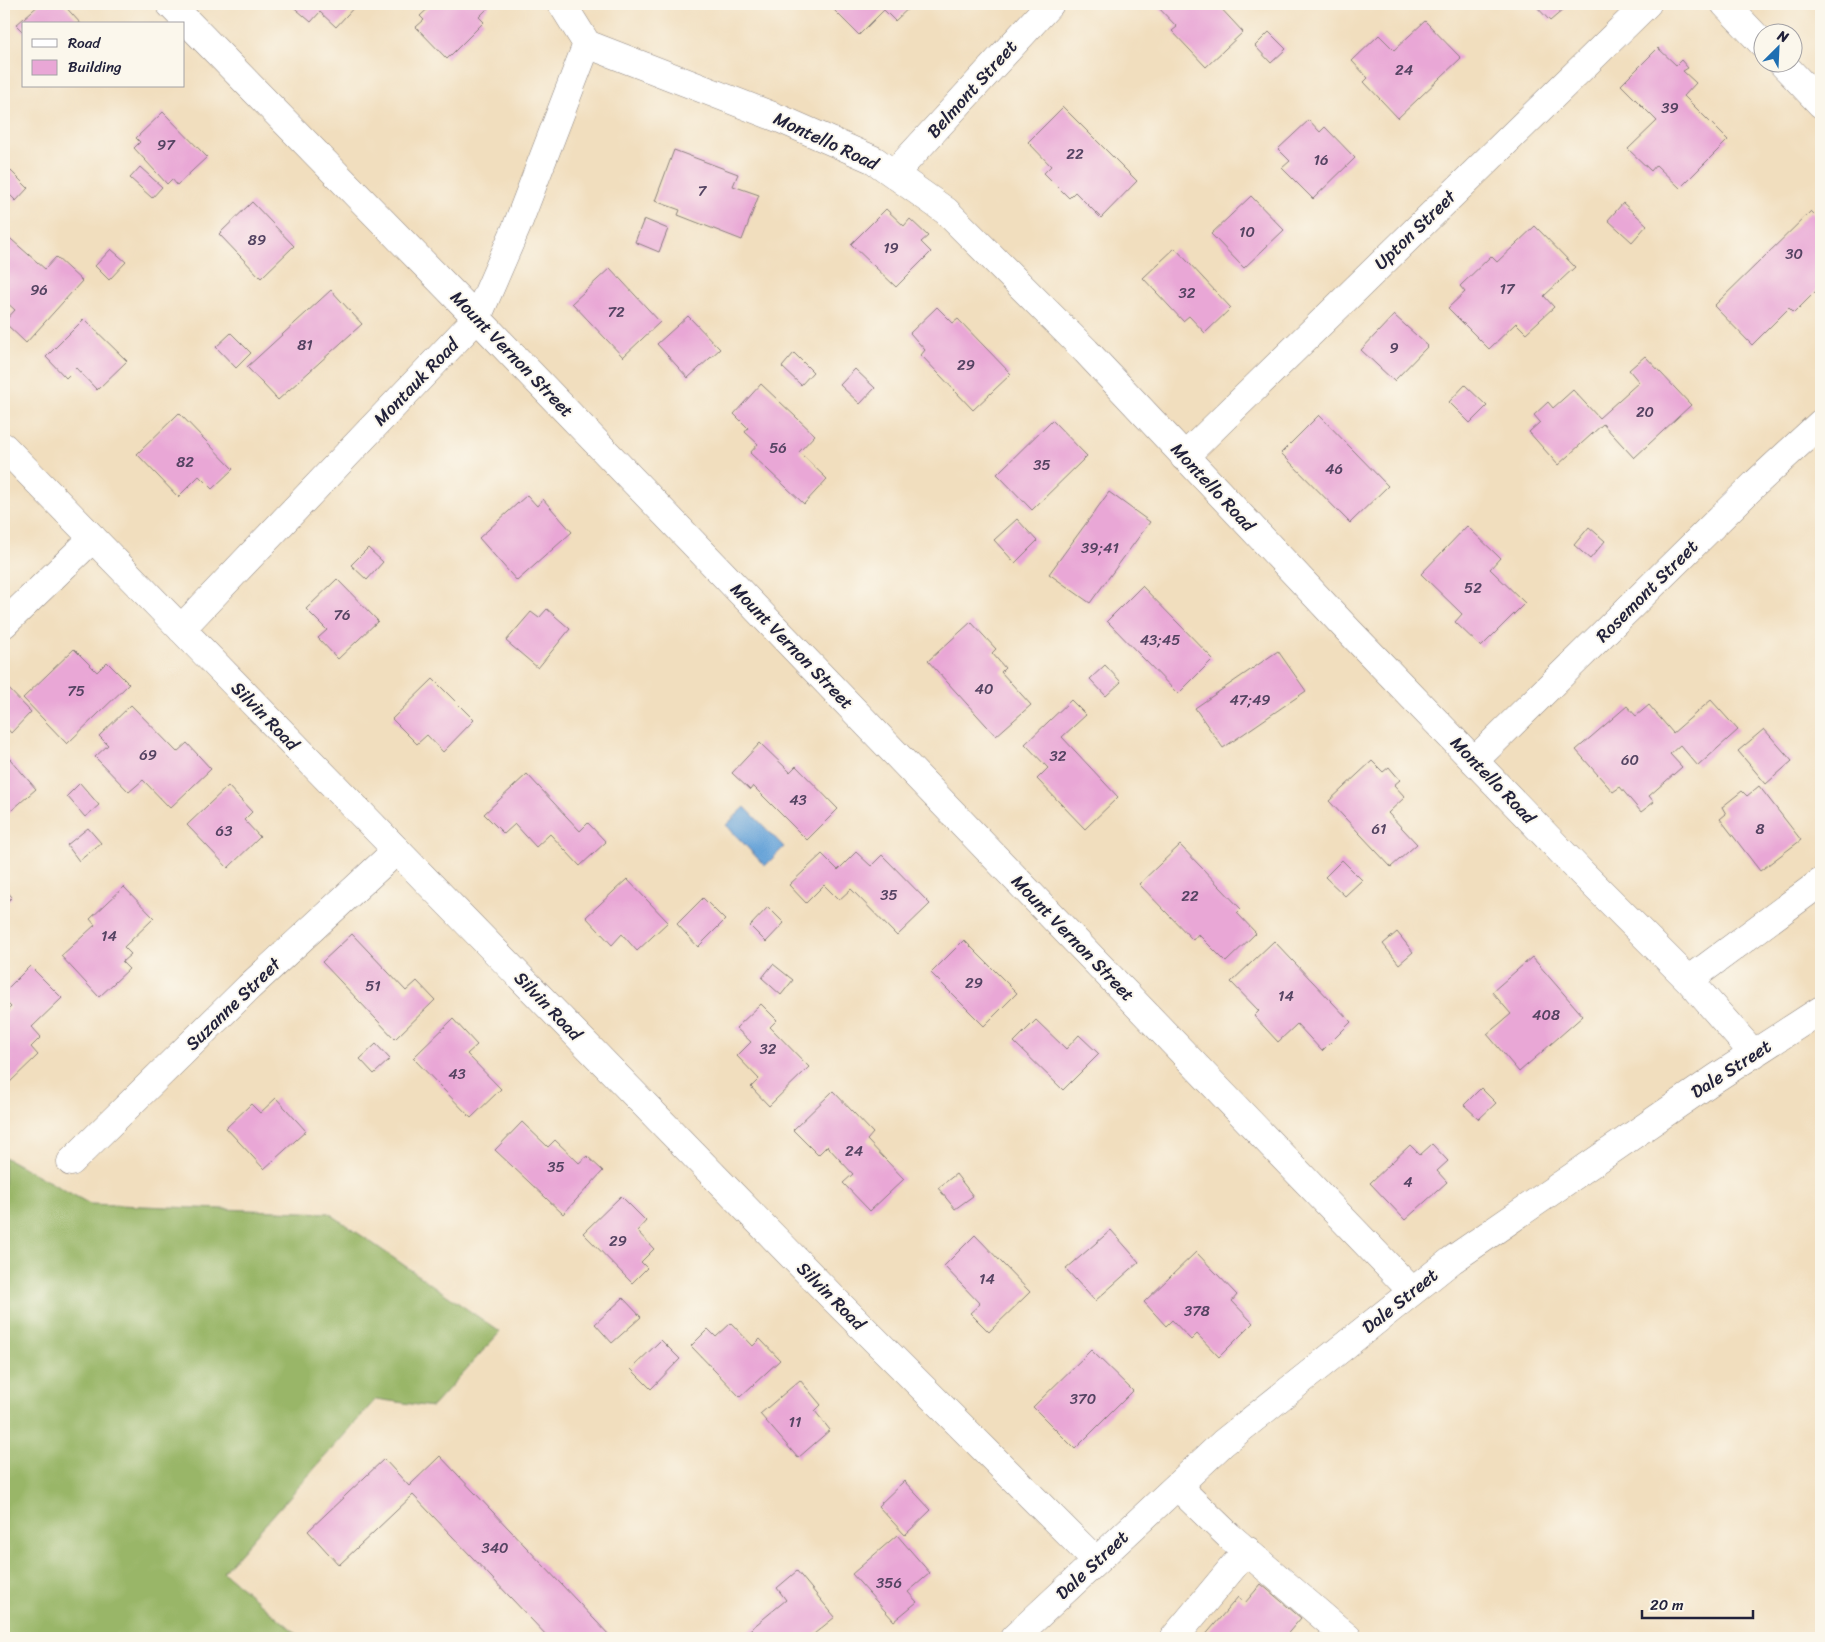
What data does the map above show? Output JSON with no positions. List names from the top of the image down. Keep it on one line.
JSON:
{"streets":{"street":["Belmont Street","Montello Road","Upton Street","Mount Vernon Street","Montauk Road","Rosemont Street","Silvin Road","Suzanne Street","Dale Street"]},"crossings":[["Belmont Street","Montello Road"],["Montello Road","Upton Street"],["Montello Road","Montauk Road"],["Montello Road","Rosemont Street"],["Montello Road","Dale Street"],["Mount Vernon Street","Montauk Road"],["Mount Vernon Street","Dale Street"],["Montauk Road","Silvin Road"],["Silvin Road","Suzanne Street"],["Silvin Road","Dale Street"]],"house_numbers":["24","39","97","22","16","7","10","89","19","30","17","96","32","72","81","9","29","20","56","82","35","46","39;41","52","76","43;45","40","75","47;49","69","32","60","43","61","8","63","35","22","14","29","51","14","408","32","43","24","35","4","29","14","378","370","11","340","356"],"legend":["Road","Building"],"scale_bar":"20 m","north":"top right"}
